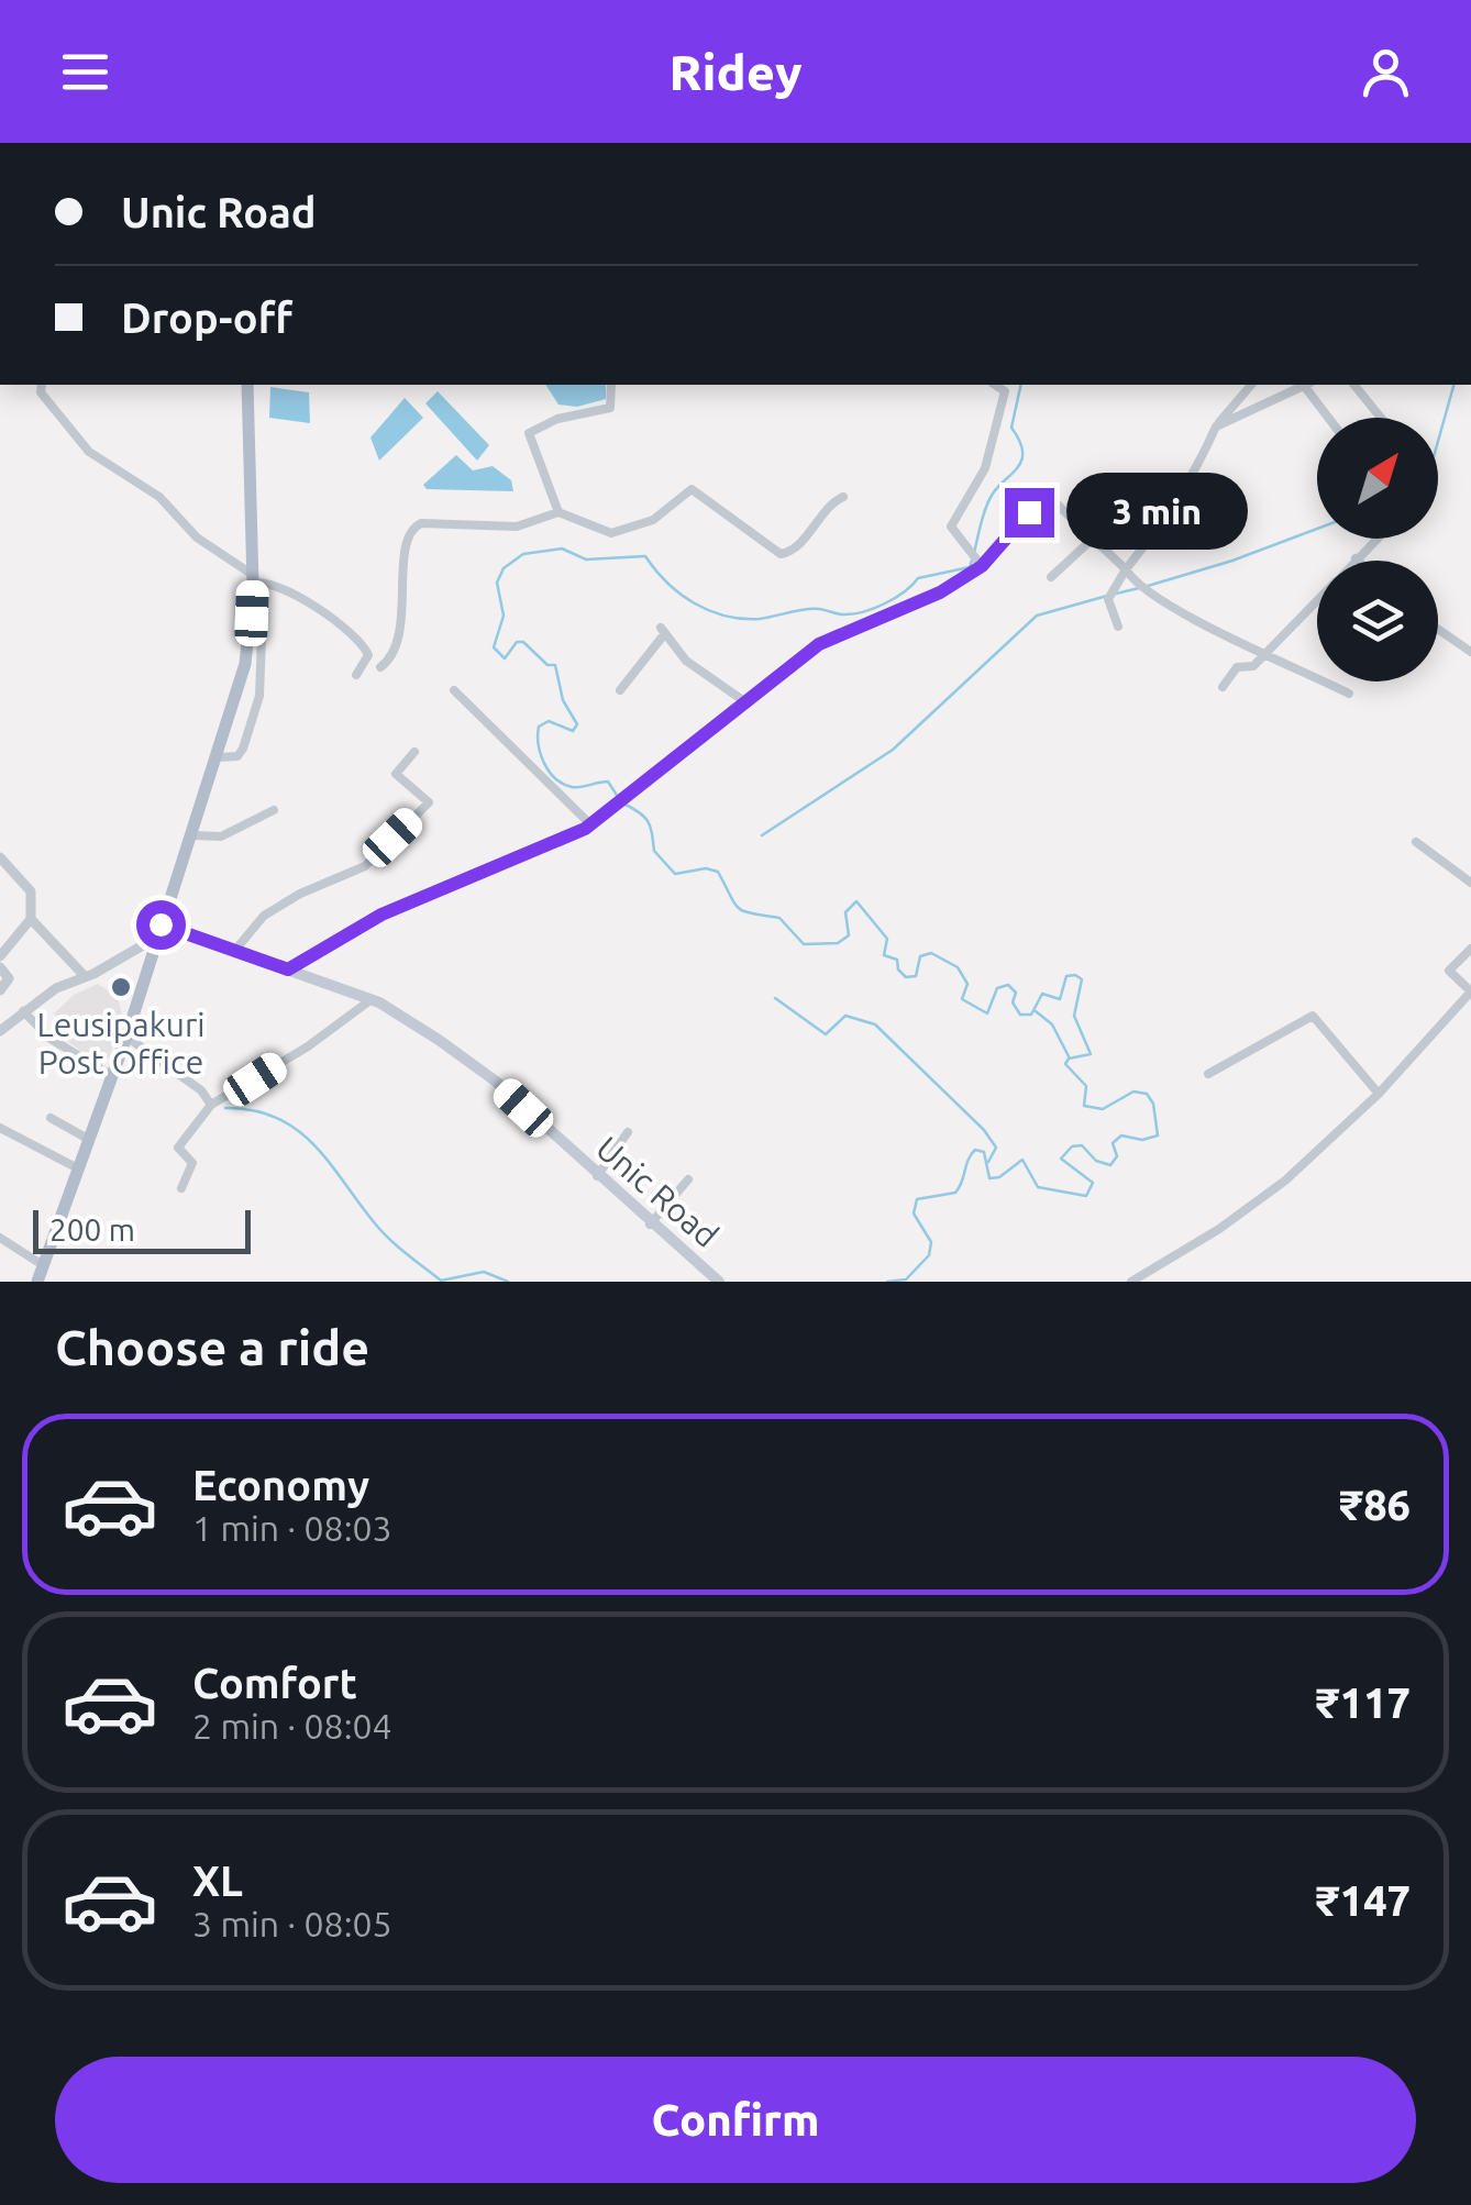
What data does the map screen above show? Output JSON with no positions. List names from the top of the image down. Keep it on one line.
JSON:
{"streets":{"main road":["Unic Road"]},"places":["Leusipakuri Post Office"],"scale_bar":"200 m","north":"top right","page":{"header":"Ridey","banner":["Unic Road","Drop-off"],"bubble":"3 min","scale":"200 m","heading":"Choose a ride","list":[{"name":"Economy","note":"1 min · 08:03","value":"₹86"},{"name":"Comfort","note":"2 min · 08:04","value":"₹117"},{"name":"XL","note":"3 min · 08:05","value":"₹147"}],"buttons":"Confirm"}}
